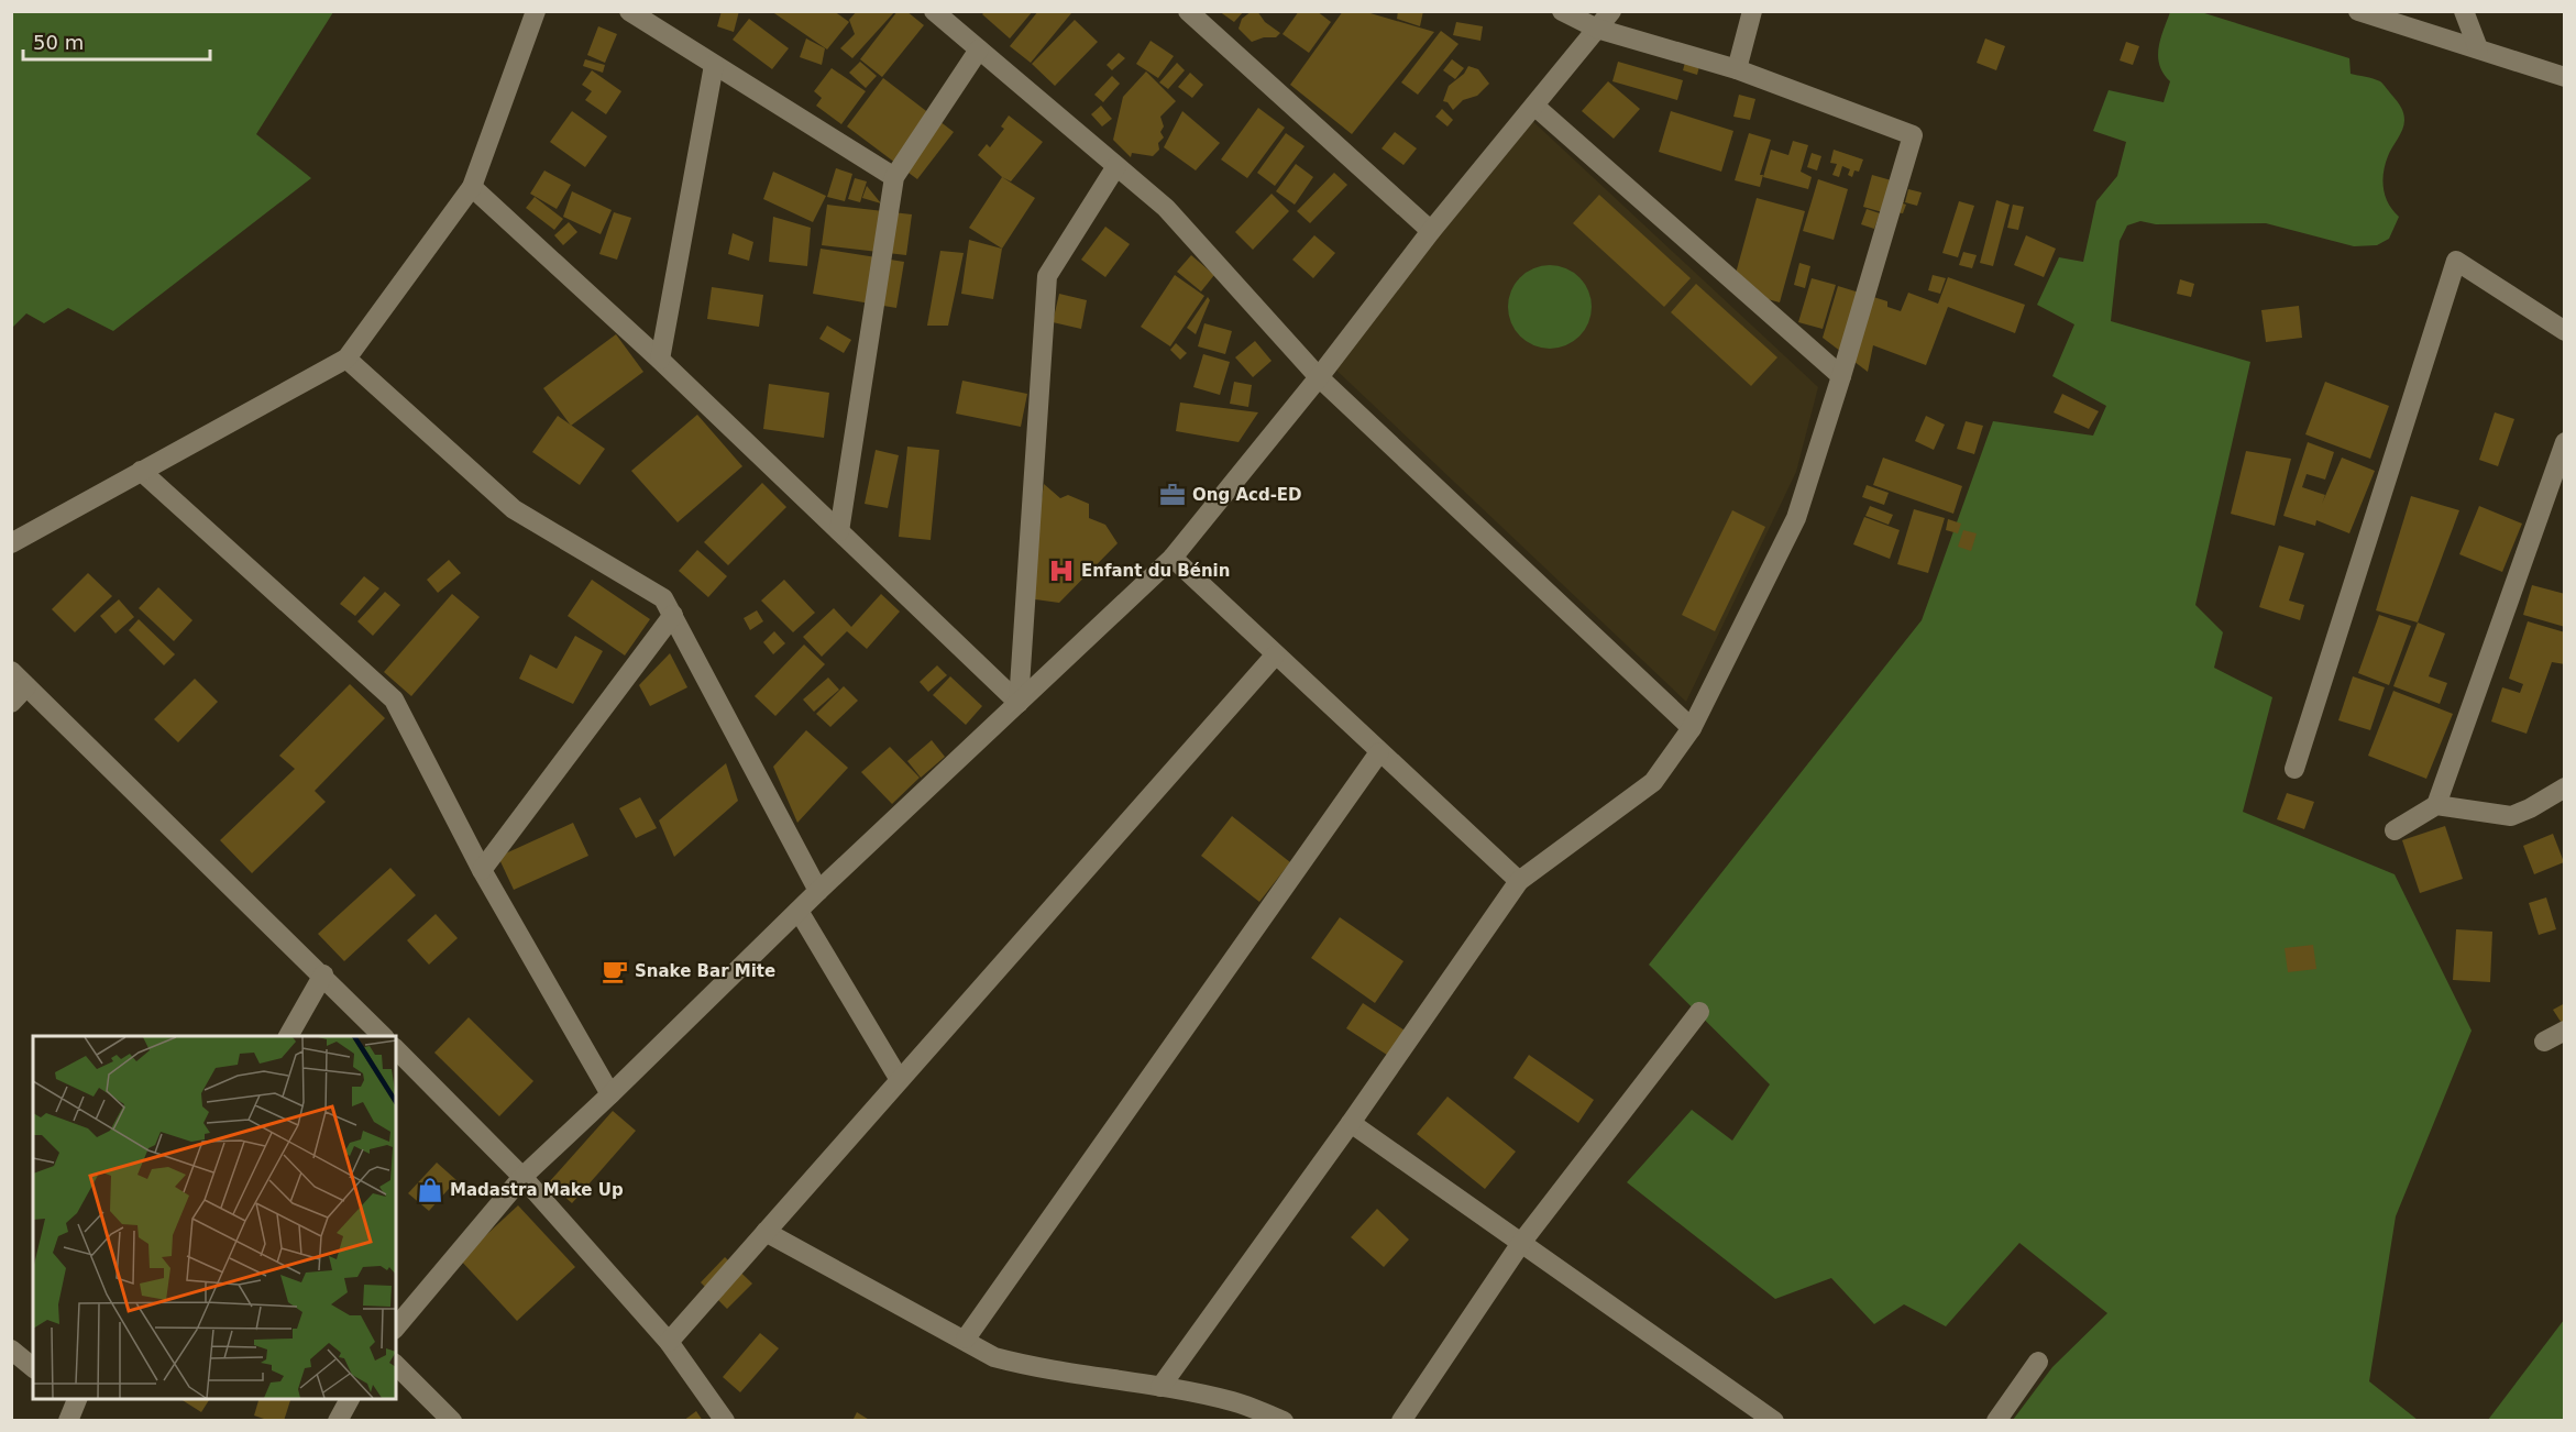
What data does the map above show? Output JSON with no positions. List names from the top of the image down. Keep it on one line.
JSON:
{"places":{"office":["Ong Acd-ED"],"hospital":["Enfant du Bénin"],"cafe":["Snake Bar Mite"],"shop":["Madastra Make Up"]},"scale_bar":"50 m"}
